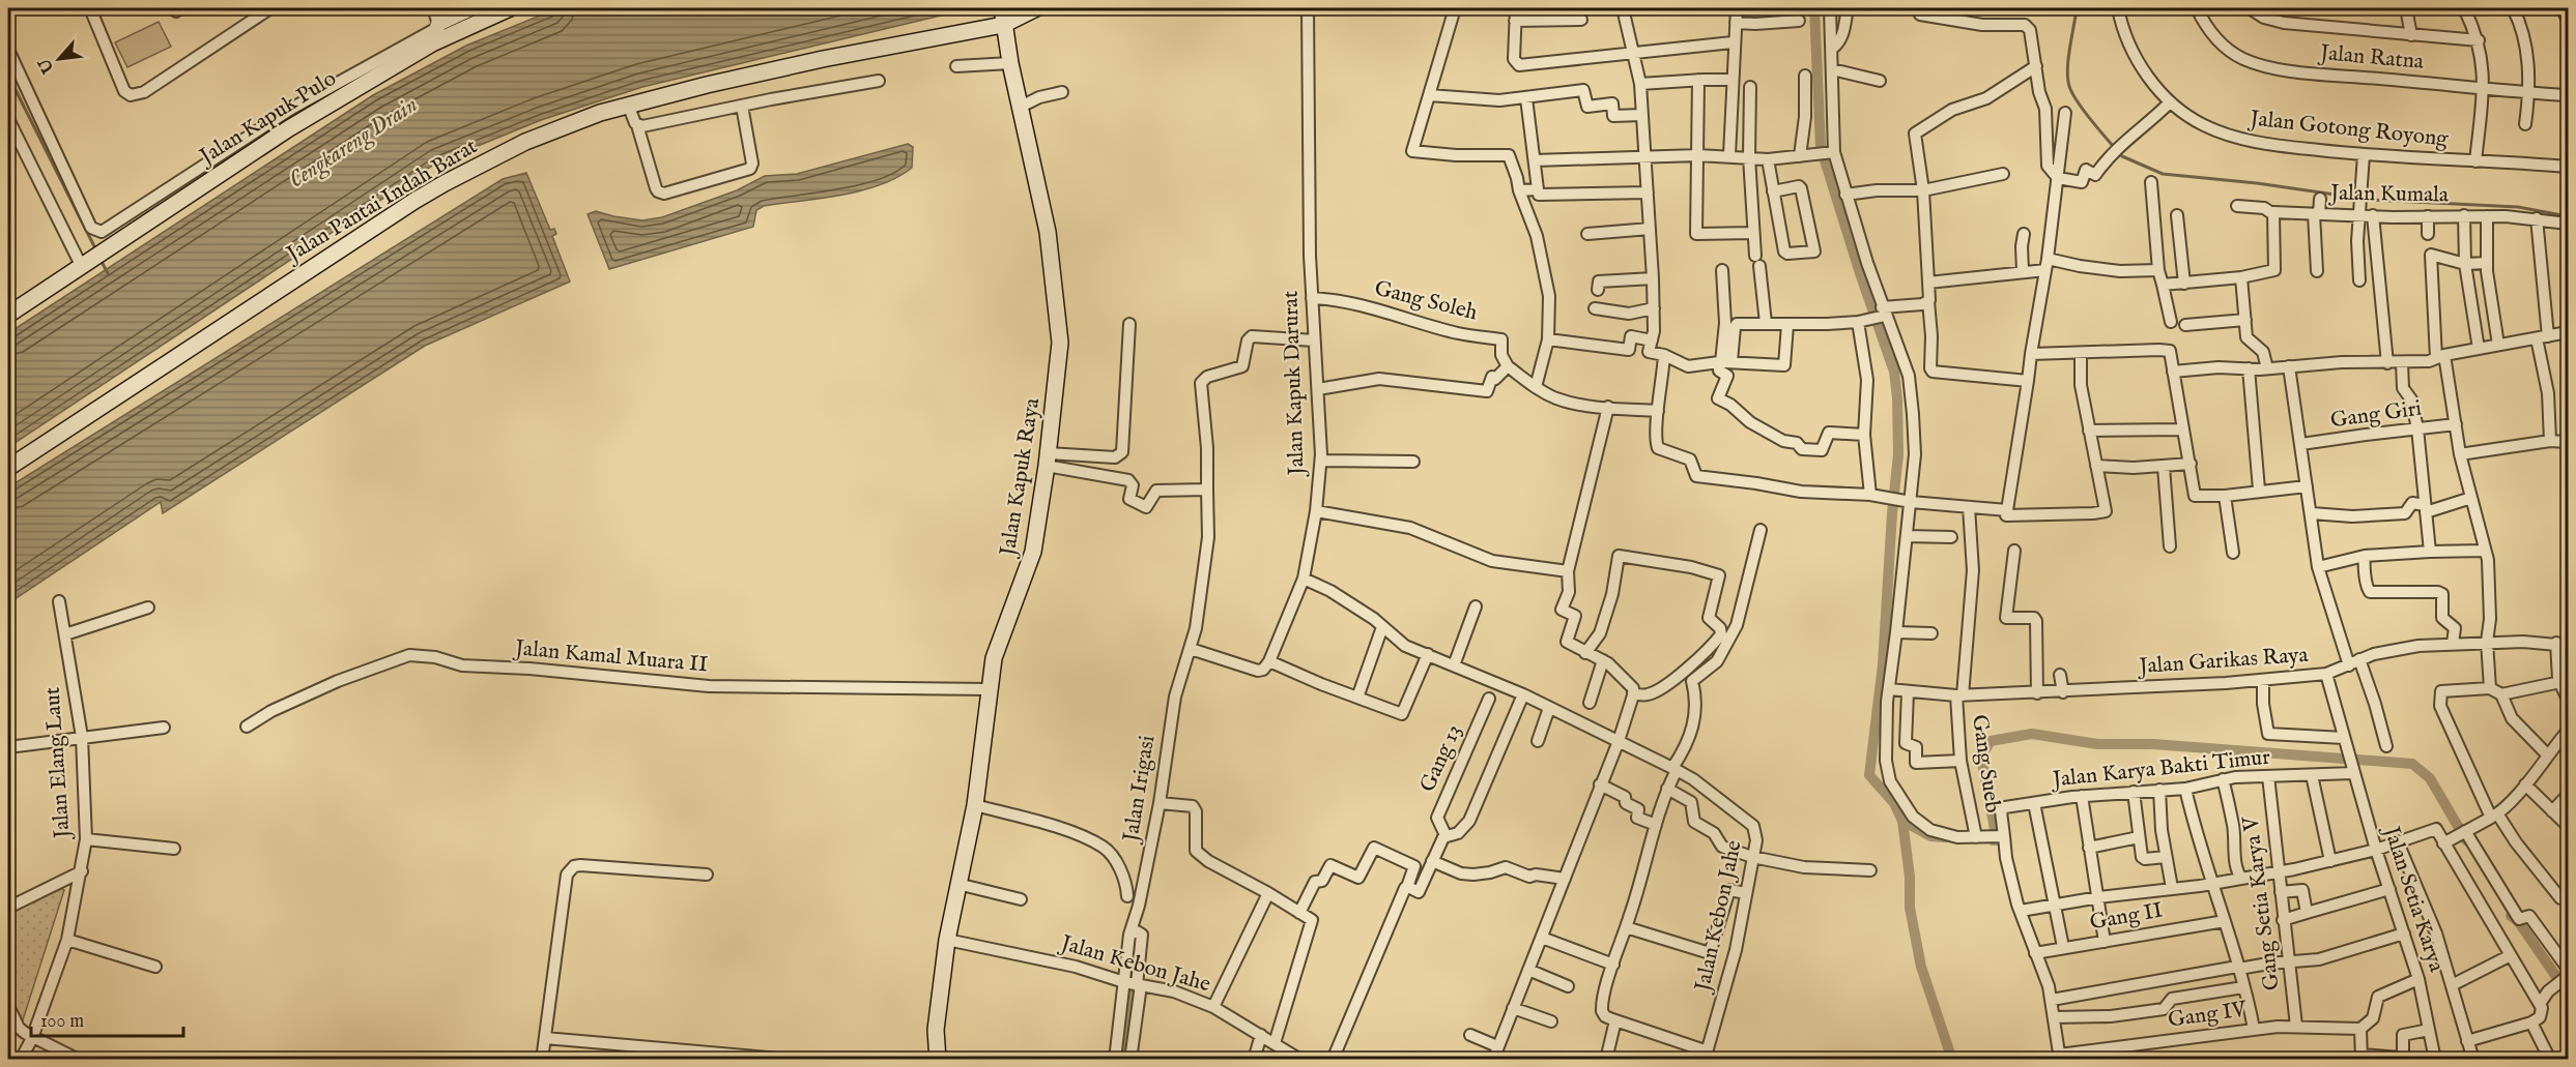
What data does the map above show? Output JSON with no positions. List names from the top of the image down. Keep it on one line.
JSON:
{"streets":{"main road":["Jalan Kapuk Pulo","Jalan Pantai Indah Barat","Jalan Kapuk Raya"],"street":["Jalan Ratna","Jalan Gotong Royong","Jalan Kumala","Gang Soleh","Jalan Kapuk Darurat","Gang Giri","Jalan Kamal Muara II","Jalan Garikas Raya","Gang 13","Jalan Elang Laut","Gang Sueb","Jalan Karya Bakti Timur","Jalan Irigasi","Jalan Setia Karya","Gang Setia Karya V","Jalan Kebon Jahe","Gang II","Gang IV"]},"crossings":[["Jalan Pantai Indah Barat","Jalan Kapuk Raya"],["Gang Soleh","Jalan Kapuk Darurat"],["Jalan Kapuk Darurat","Jalan Irigasi"],["Jalan Kapuk Darurat","Jalan Kebon Jahe"],["Jalan Kapuk Raya","Jalan Kamal Muara II"],["Jalan Kapuk Raya","Jalan Kebon Jahe"],["Jalan Garikas Raya","Gang Sueb"],["Jalan Garikas Raya","Jalan Setia Karya"],["Jalan Karya Bakti Timur","Jalan Setia Karya"],["Jalan Karya Bakti Timur","Gang Setia Karya V"],["Jalan Karya Bakti Timur","Gang II"],["Jalan Karya Bakti Timur","Gang IV"],["Jalan Irigasi","Jalan Kebon Jahe"],["Gang Setia Karya V","Gang IV"]],"water":["Cengkareng Drain"],"scale_bar":"100 m","north":"bottom left"}
